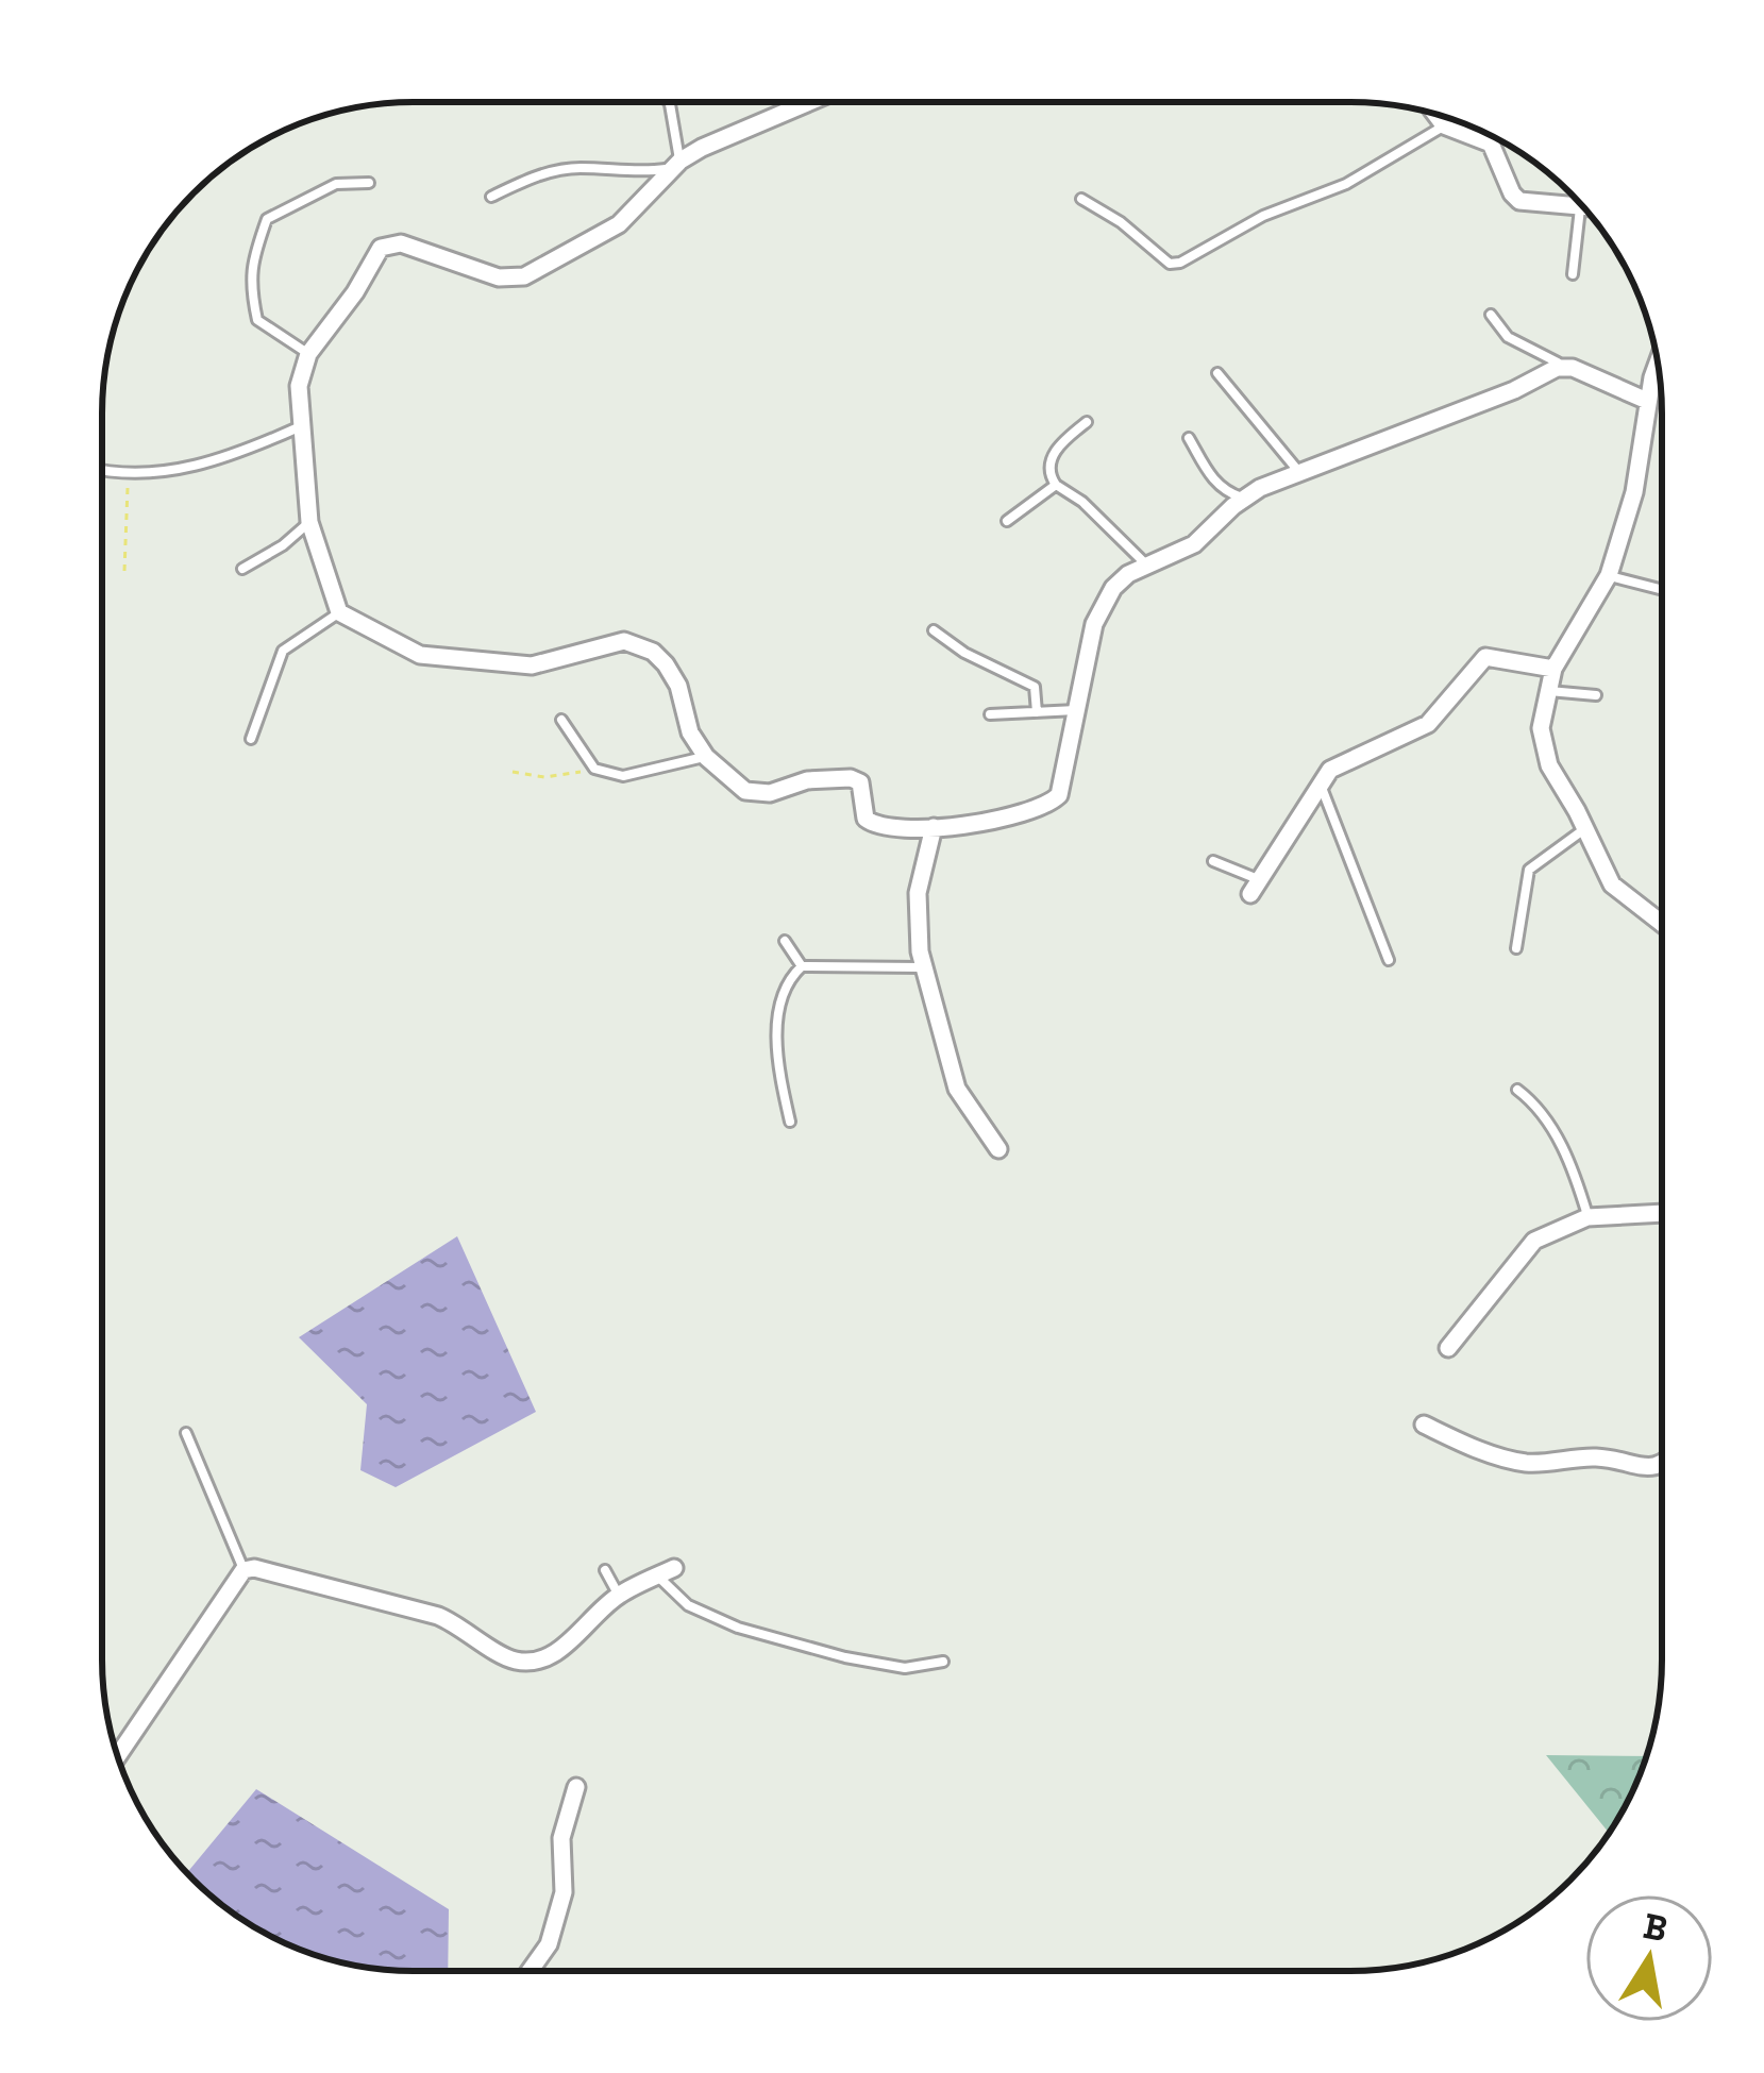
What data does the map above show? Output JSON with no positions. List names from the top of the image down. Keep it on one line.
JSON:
{"north":"top"}
